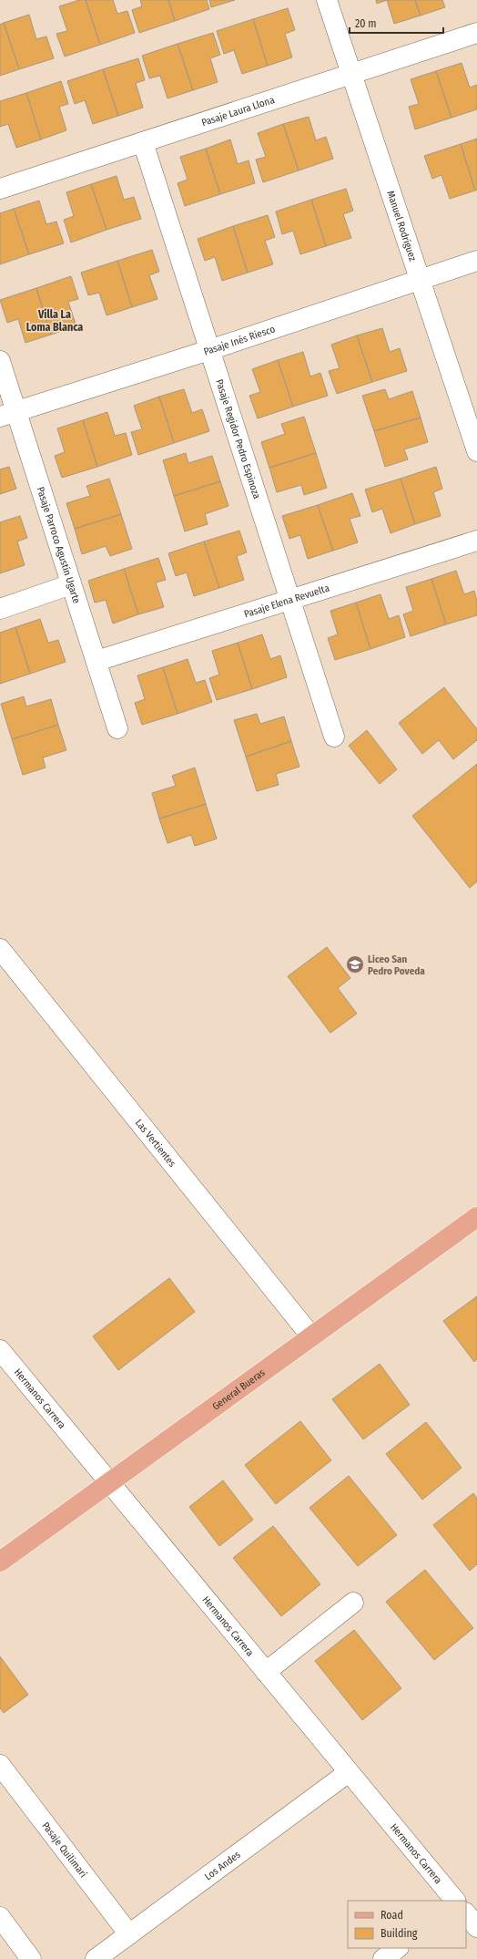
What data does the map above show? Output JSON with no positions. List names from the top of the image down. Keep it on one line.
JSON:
{"streets":{"main road":["General Bueras"],"street":["Pasaje Laura Llona","Manuel Rodríguez","Pasaje Inés Riesco","Pasaje Regidor Pedro Espinoza","Pasaje Parroco Agustín Ugarte","Pasaje Elena Revuelta","Las Vertientes","Hermanos Carrera","Pasaje Quilimarí","Los Andes"]},"crossings":[["Pasaje Laura Llona","Manuel Rodríguez"],["Pasaje Laura Llona","Pasaje Regidor Pedro Espinoza"],["Manuel Rodríguez","Pasaje Inés Riesco"],["Pasaje Inés Riesco","Pasaje Regidor Pedro Espinoza"],["Pasaje Inés Riesco","Pasaje Parroco Agustín Ugarte"],["Pasaje Regidor Pedro Espinoza","Pasaje Elena Revuelta"],["Pasaje Parroco Agustín Ugarte","Pasaje Elena Revuelta"],["Las Vertientes","General Bueras"],["General Bueras","Hermanos Carrera"],["Hermanos Carrera","Los Andes"],["Pasaje Quilimarí","Los Andes"]],"districts":["Villa La Loma Blanca"],"places":{"school or university":["Liceo San Pedro Poveda"]},"legend":["Road","Building"],"scale_bar":"20 m"}
